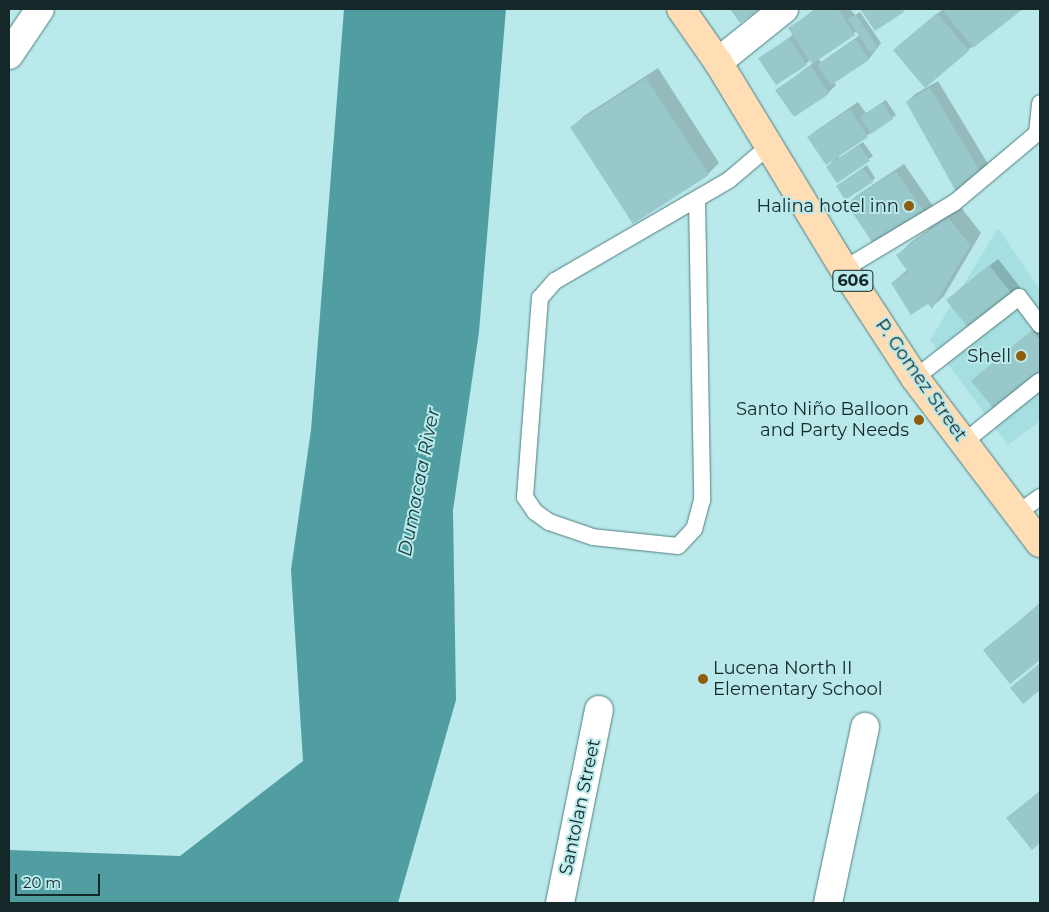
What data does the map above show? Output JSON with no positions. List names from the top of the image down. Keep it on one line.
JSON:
{"streets":{"main road":["606","P. Gomez Street"],"street":["Santolan Street"]},"water":["Dumacaa River"],"places":["Halina hotel inn","Shell","Santo Niño Balloon and Party Needs","Lucena North II Elementary School"],"scale_bar":"20 m"}
